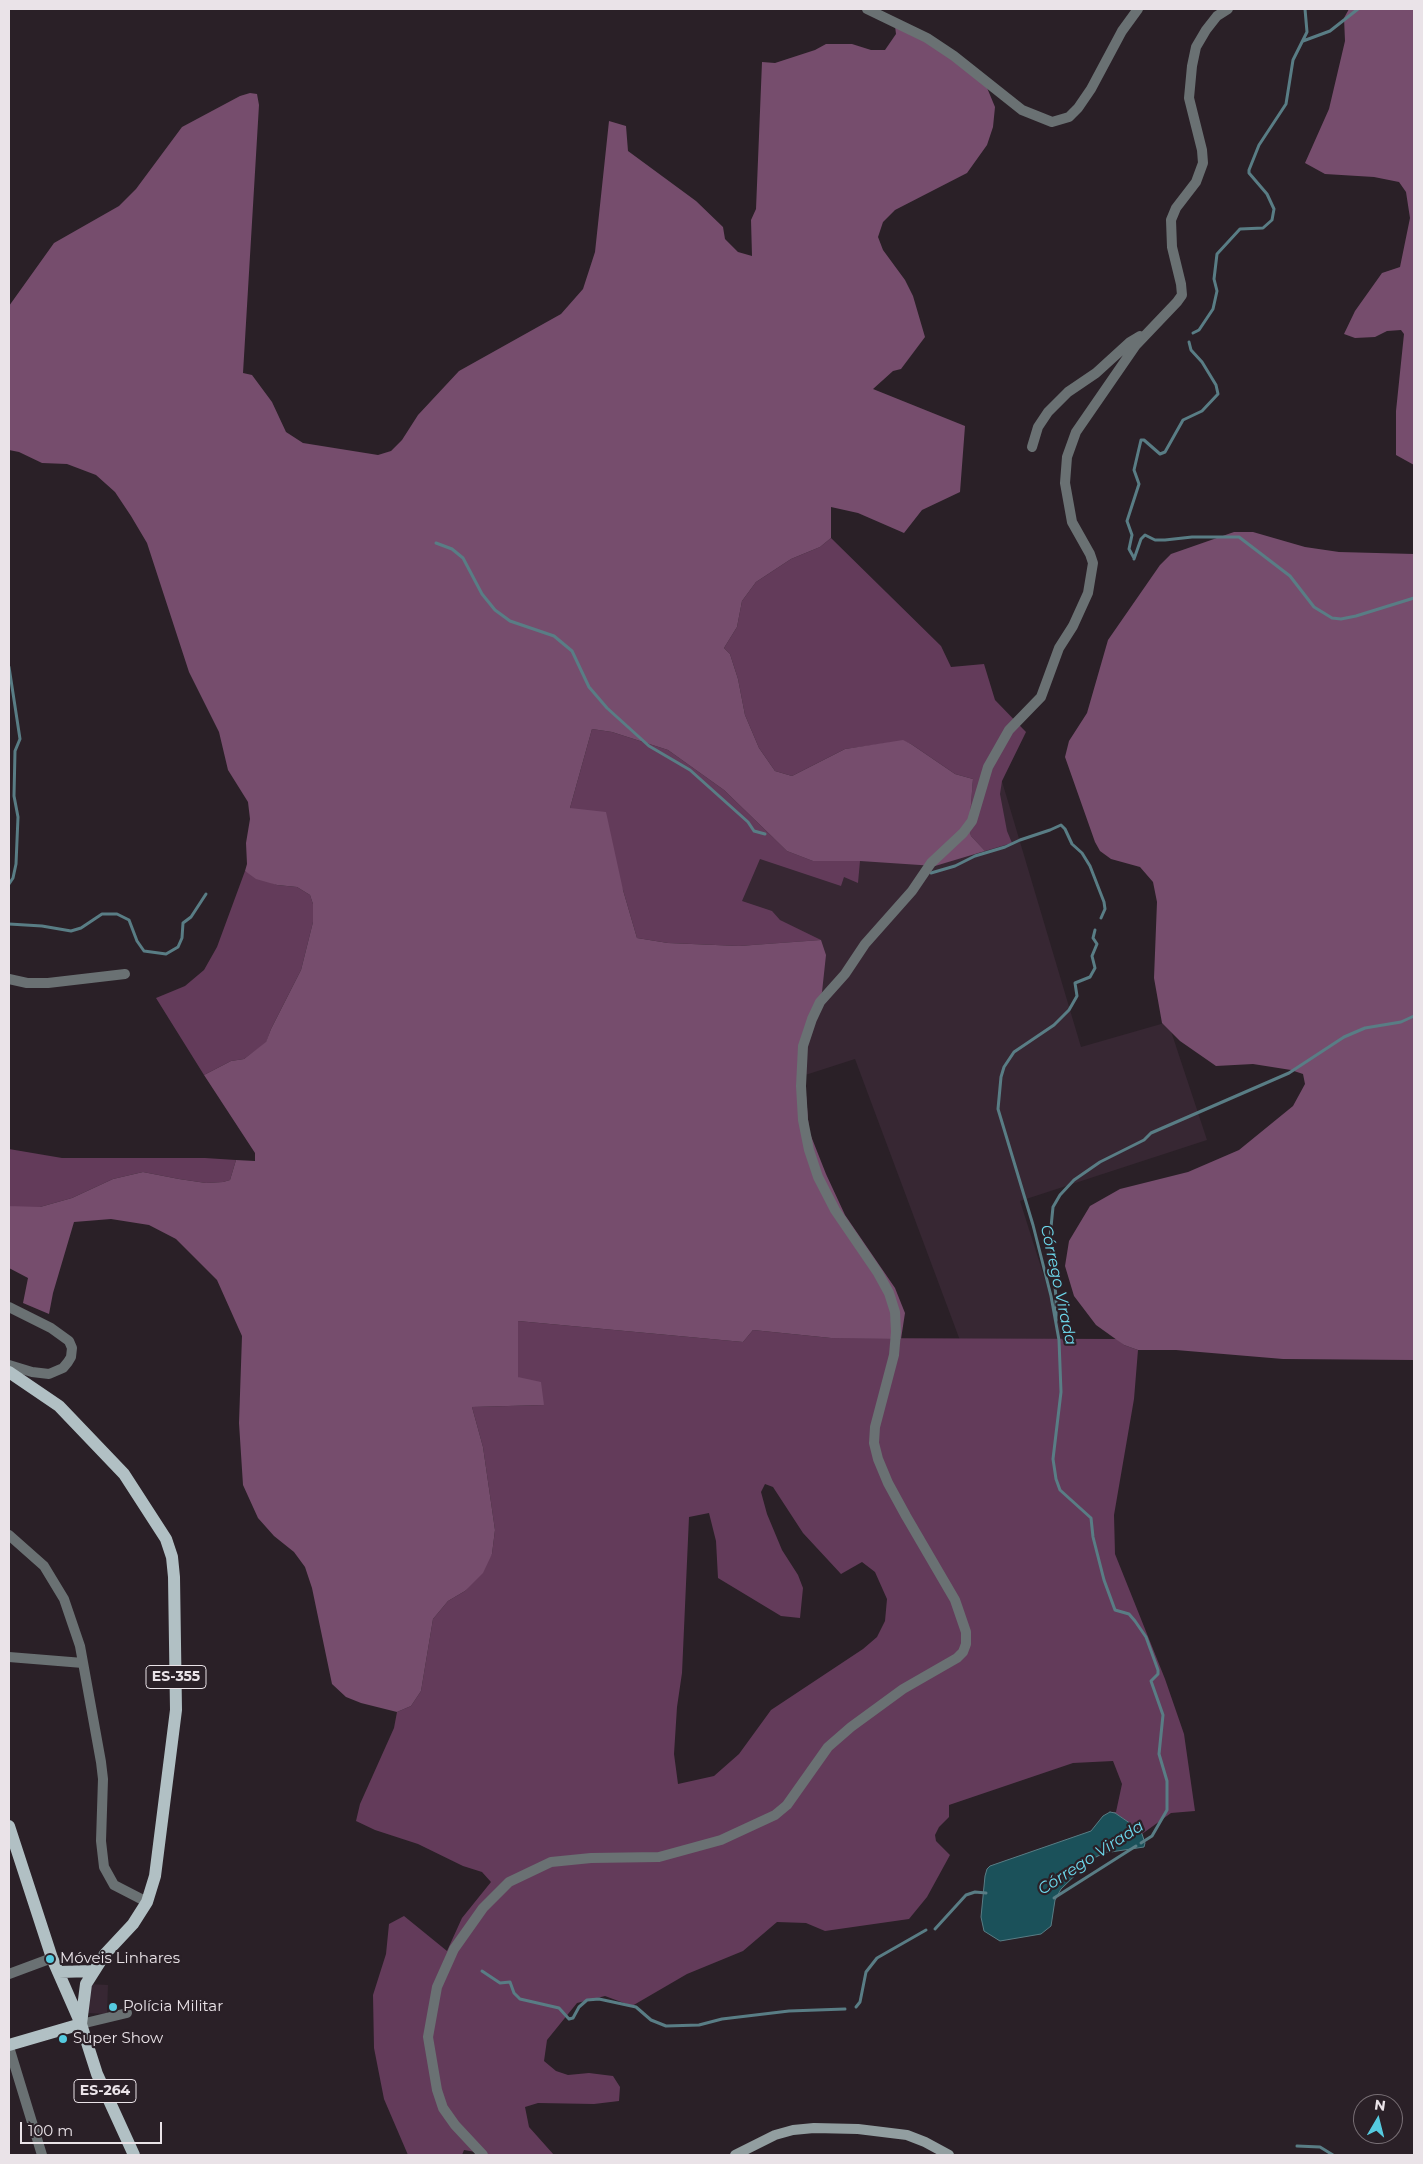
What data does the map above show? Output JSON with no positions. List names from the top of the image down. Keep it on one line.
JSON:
{"streets":{"main road":["ES-355","ES-264"]},"crossings":[["ES-355","ES-264"]],"water":["Córrego Virada"],"places":["Móveis Linhares","Polícia Militar","Super Show"],"scale_bar":"100 m","north":"top"}
